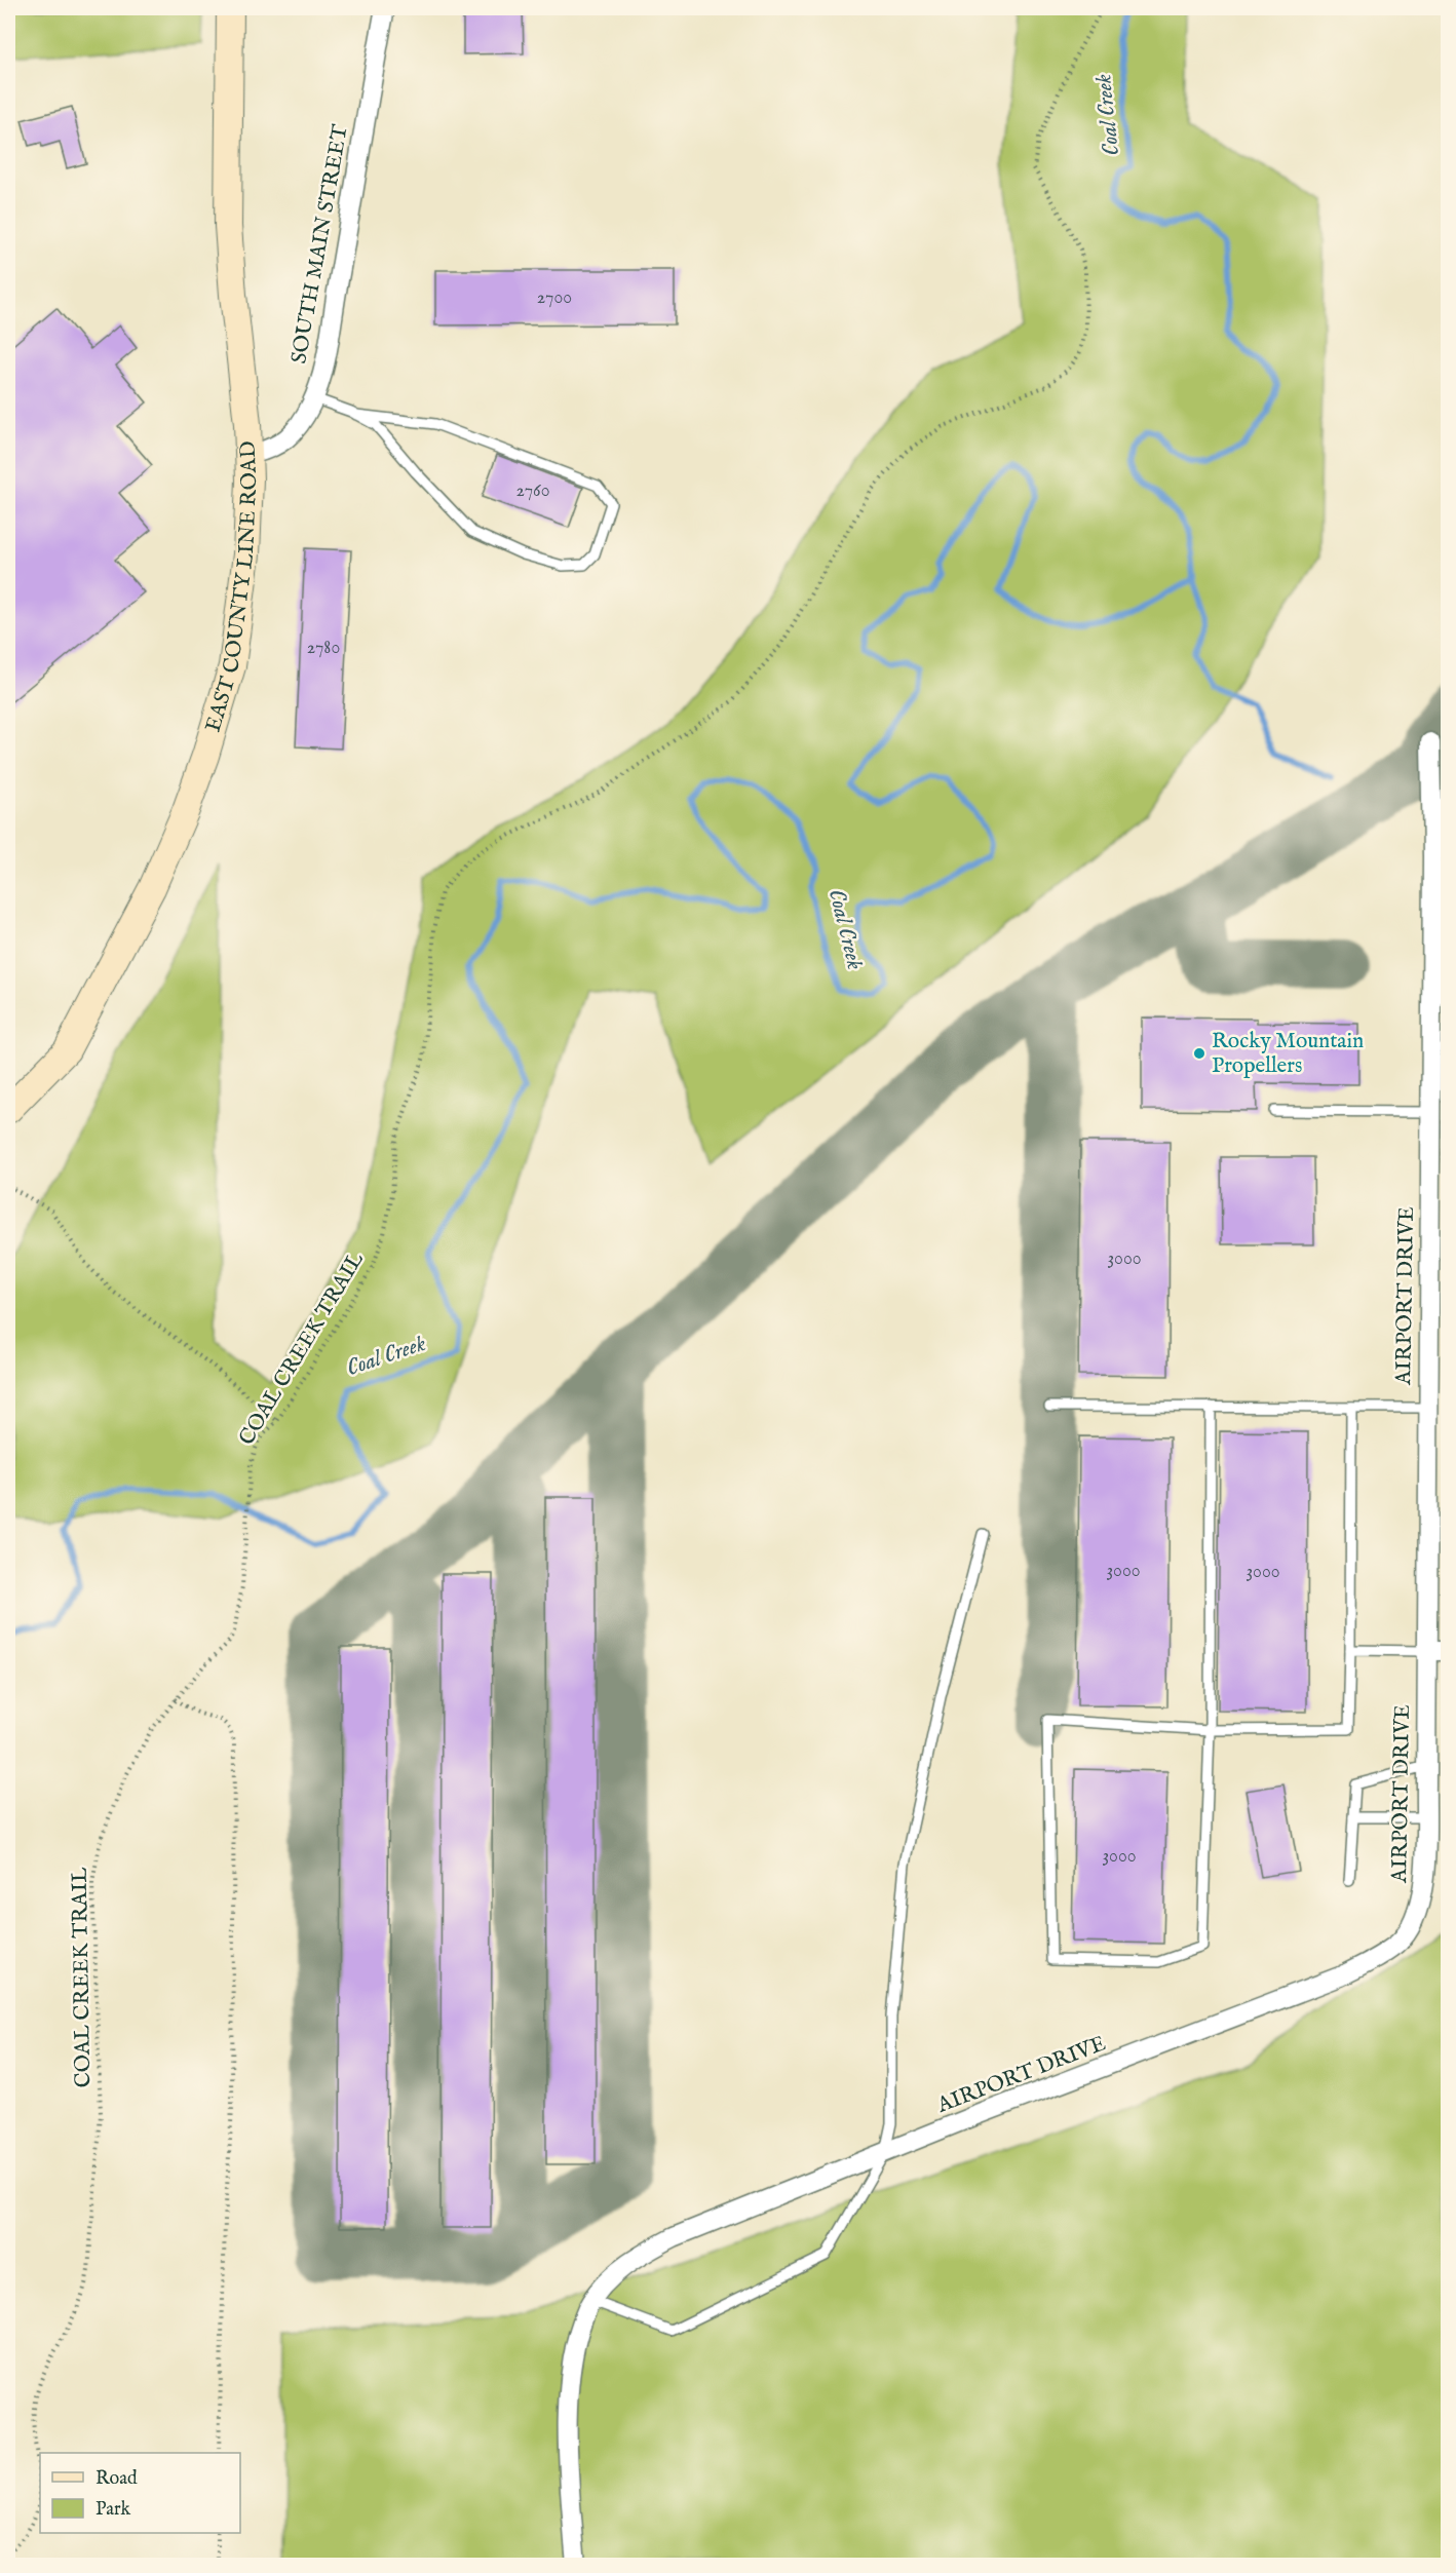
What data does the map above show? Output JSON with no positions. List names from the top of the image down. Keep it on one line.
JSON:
{"streets":{"main road":["EAST COUNTY LINE ROAD"],"street":["SOUTH MAIN STREET","AIRPORT DRIVE"],"path":["COAL CREEK TRAIL"]},"crossings":[["SOUTH MAIN STREET","EAST COUNTY LINE ROAD"]],"water":["Coal Creek"],"places":["Rocky Mountain Propellers"],"house_numbers":["2700","2760","2780","3000","3000","3000","3000"],"legend":["Road","Park"]}
